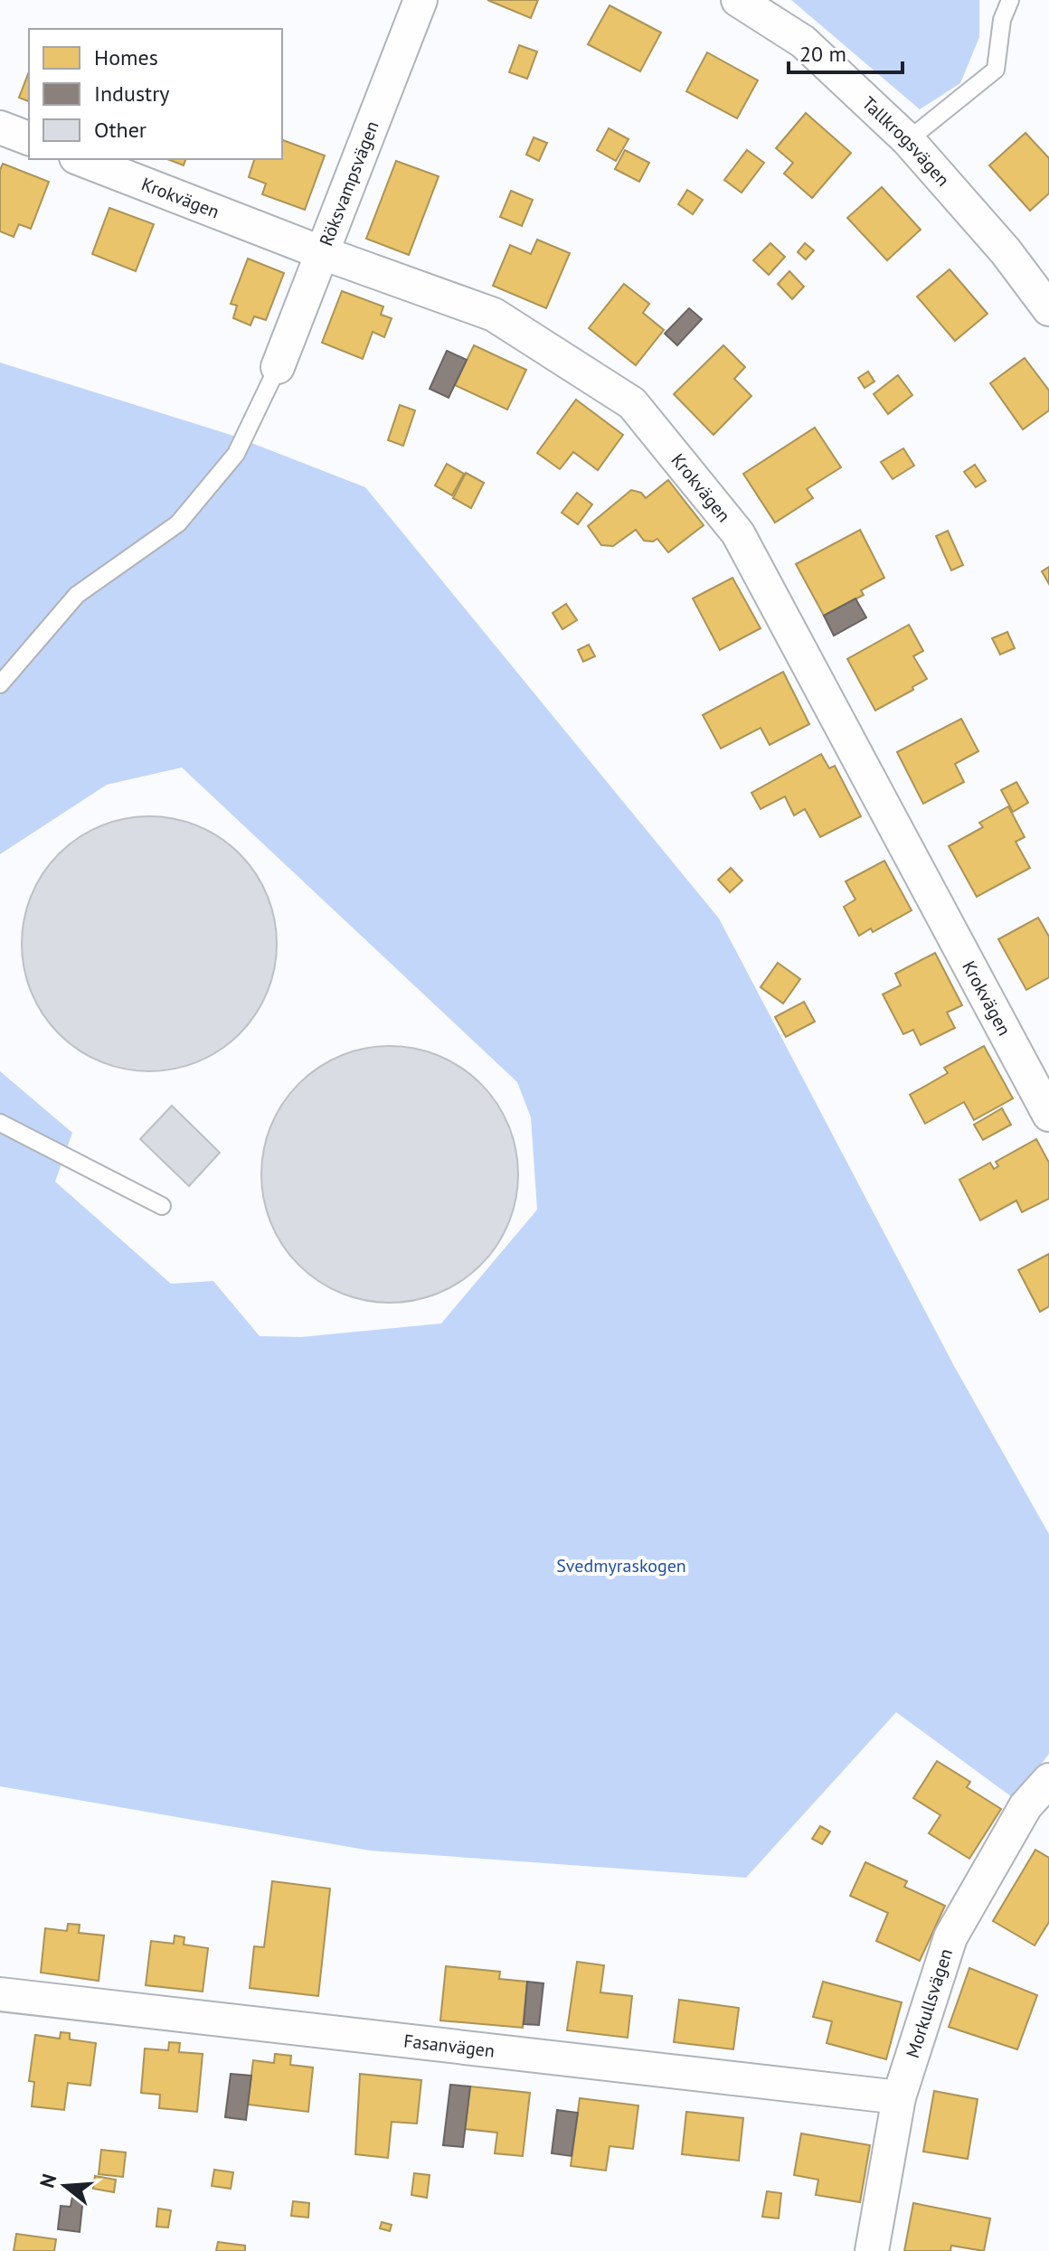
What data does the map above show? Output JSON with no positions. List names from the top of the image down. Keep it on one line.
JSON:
{"streets":{"street":["Tallkrogsvägen","Röksvampsvägen","Krokvägen","Morkullsvägen","Fasanvägen"]},"crossings":[["Röksvampsvägen","Krokvägen"],["Morkullsvägen","Fasanvägen"]],"parks":["Svedmyraskogen"],"legend":["Homes","Industry","Other"],"scale_bar":"20 m","north":"left"}
